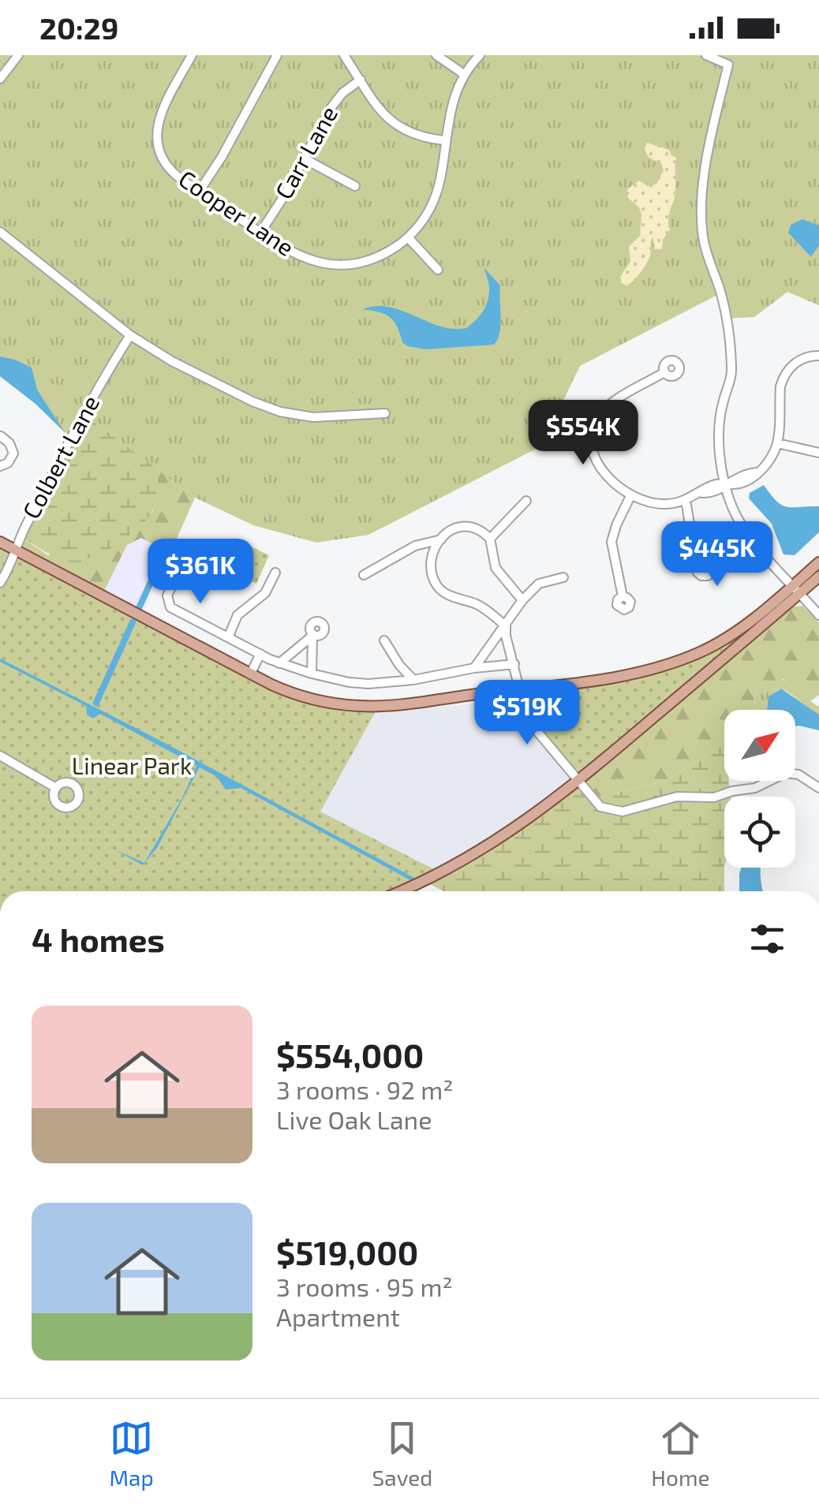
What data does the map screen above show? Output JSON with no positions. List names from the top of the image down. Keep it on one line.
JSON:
{"streets":{"street":["Carr Lane","Cooper Lane","Colbert Lane"]},"crossings":[["Carr Lane","Cooper Lane"]],"parks":["Linear Park"],"north":"top right","page":{"status":"20:29","price":["$554K","$445K","$361K","$519K"],"heading":"4 homes","list":[{"name":"$554,000","note":"3 rooms · 92 m² · Live Oak Lane"},{"name":"$519,000","note":"3 rooms · 95 m² · Apartment"}],"tabs":["Map","Saved","Home"]}}
